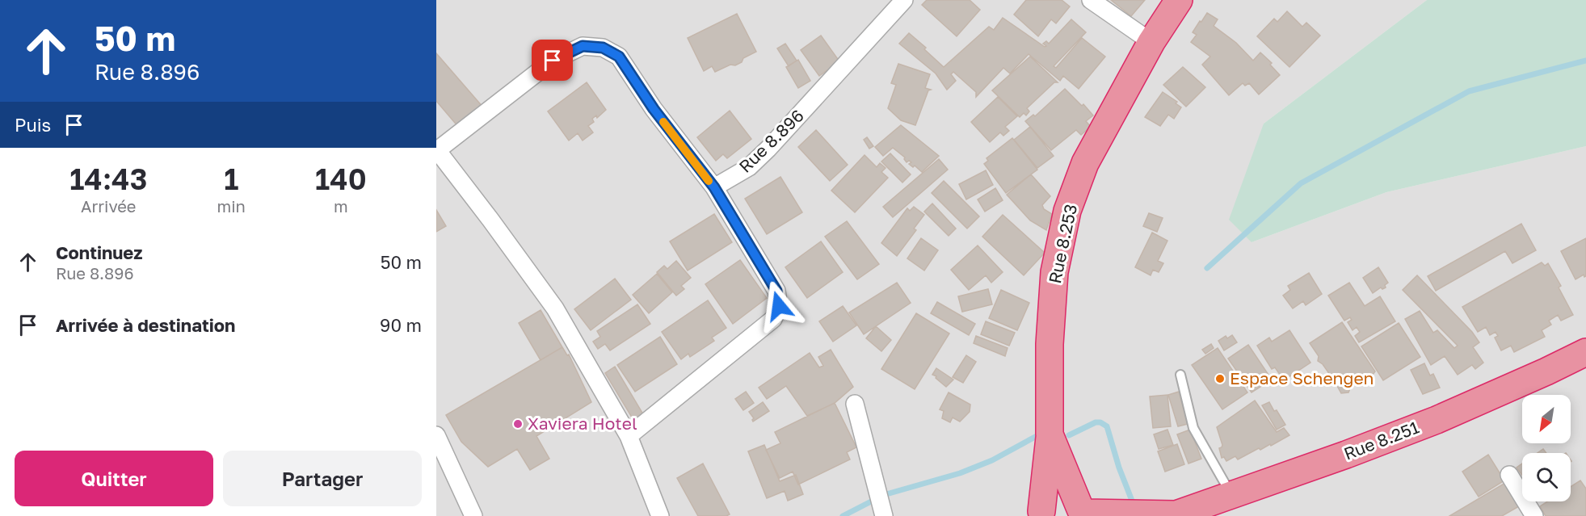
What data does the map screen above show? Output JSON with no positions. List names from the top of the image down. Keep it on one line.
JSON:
{"streets":{"highway":["Rue 8.253","Rue 8.251"],"street":["Rue 8.896"]},"crossings":[["Rue 8.253","Rue 8.251"]],"places":["Espace Schengen","Xaviera Hotel"],"north":"bottom left","page":{"turn":["50 m","Rue 8.896"],"then":"Puis","eta":["14:43","Arrivée","1","min","140","m"],"list":[{"name":"Continuez","note":"Rue 8.896","value":"50 m"},{"name":"Arrivée à destination","value":"90 m"}],"buttons":["Quitter","Partager"]}}
